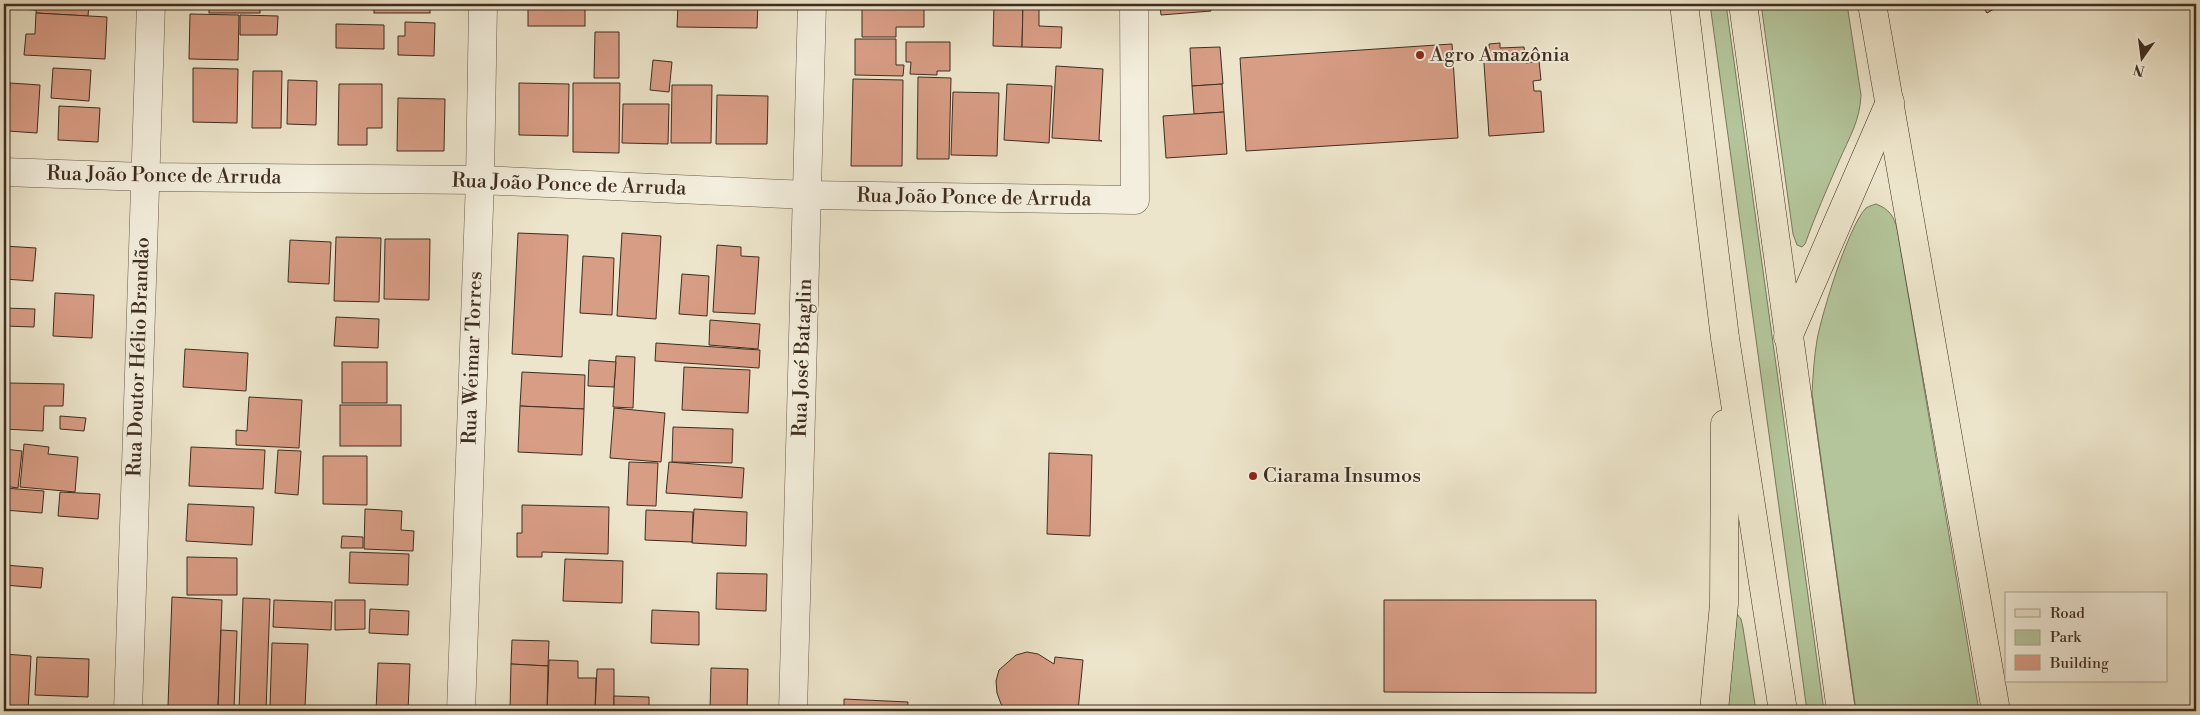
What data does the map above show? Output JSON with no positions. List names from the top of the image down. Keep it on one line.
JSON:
{"streets":{"street":["Rua João Ponce de Arruda","Rua Doutor Hélio Brandão","Rua Weimar Torres","Rua José Bataglin"]},"crossings":[["Rua João Ponce de Arruda","Rua Doutor Hélio Brandão"],["Rua João Ponce de Arruda","Rua Weimar Torres"],["Rua João Ponce de Arruda","Rua José Bataglin"]],"places":["Agro Amazônia","Ciarama Insumos"],"legend":["Road","Park","Building"],"north":"bottom"}
